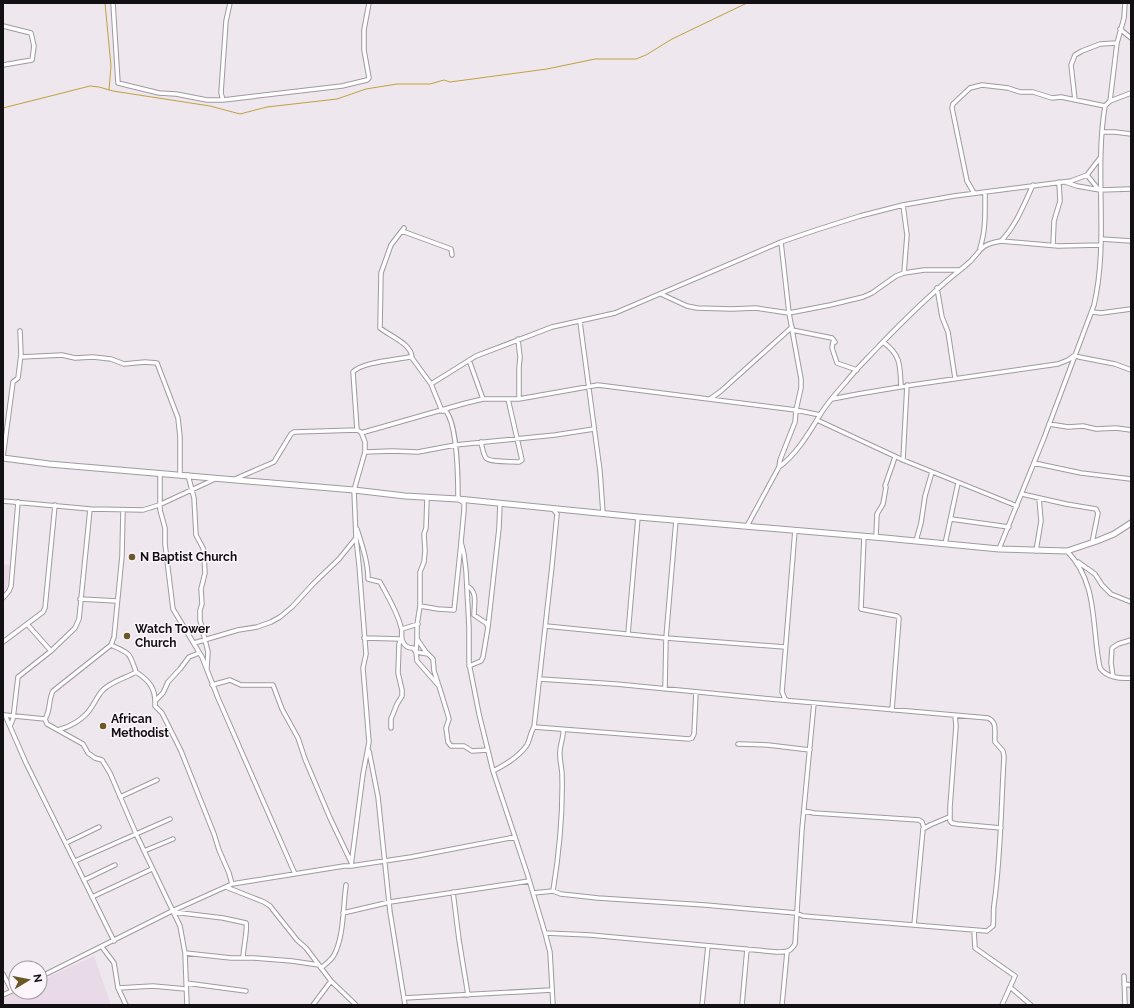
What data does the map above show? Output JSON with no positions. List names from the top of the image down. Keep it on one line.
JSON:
{"places":["N Baptist Church","Watch Tower Church","African Methodist"],"north":"right"}
